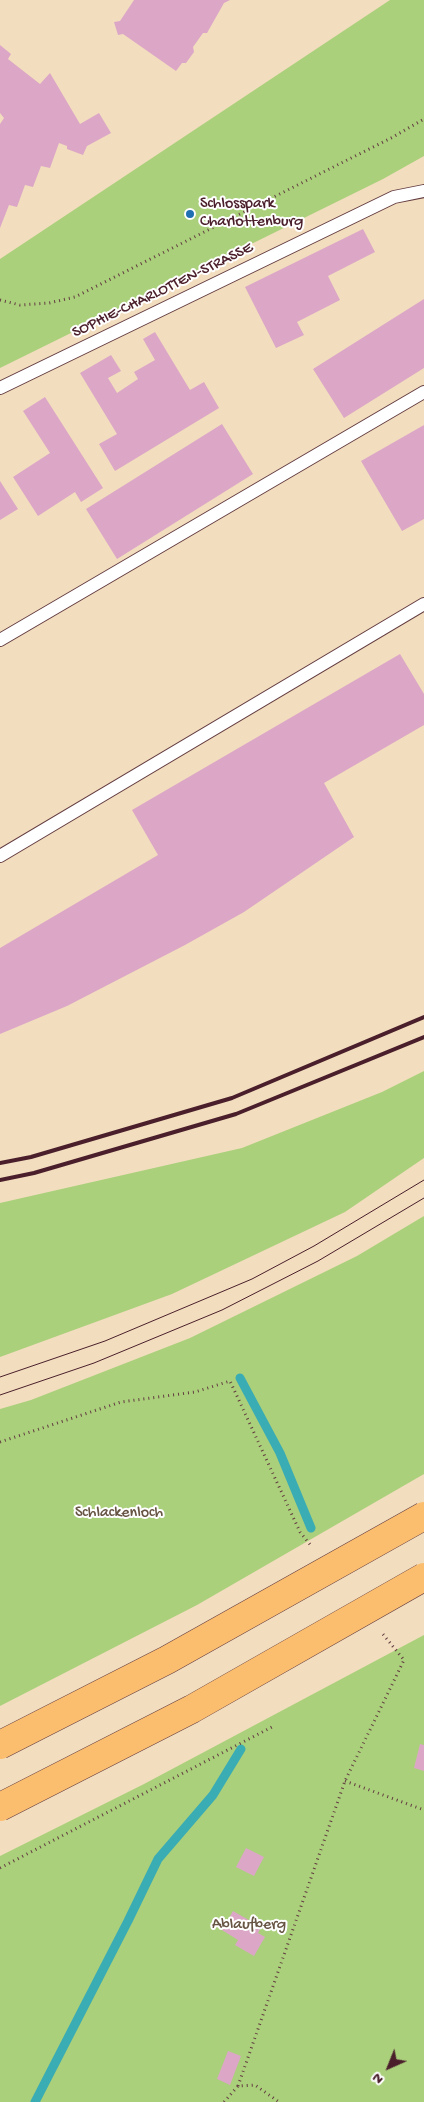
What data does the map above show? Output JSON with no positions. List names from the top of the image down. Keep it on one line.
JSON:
{"streets":{"lane":["SOPHIE-CHARLOTTEN-STRASSE"]},"parks":["Schlackenloch","Ablaufberg"],"places":["Schlosspark Charlottenburg"],"north":"bottom left"}
